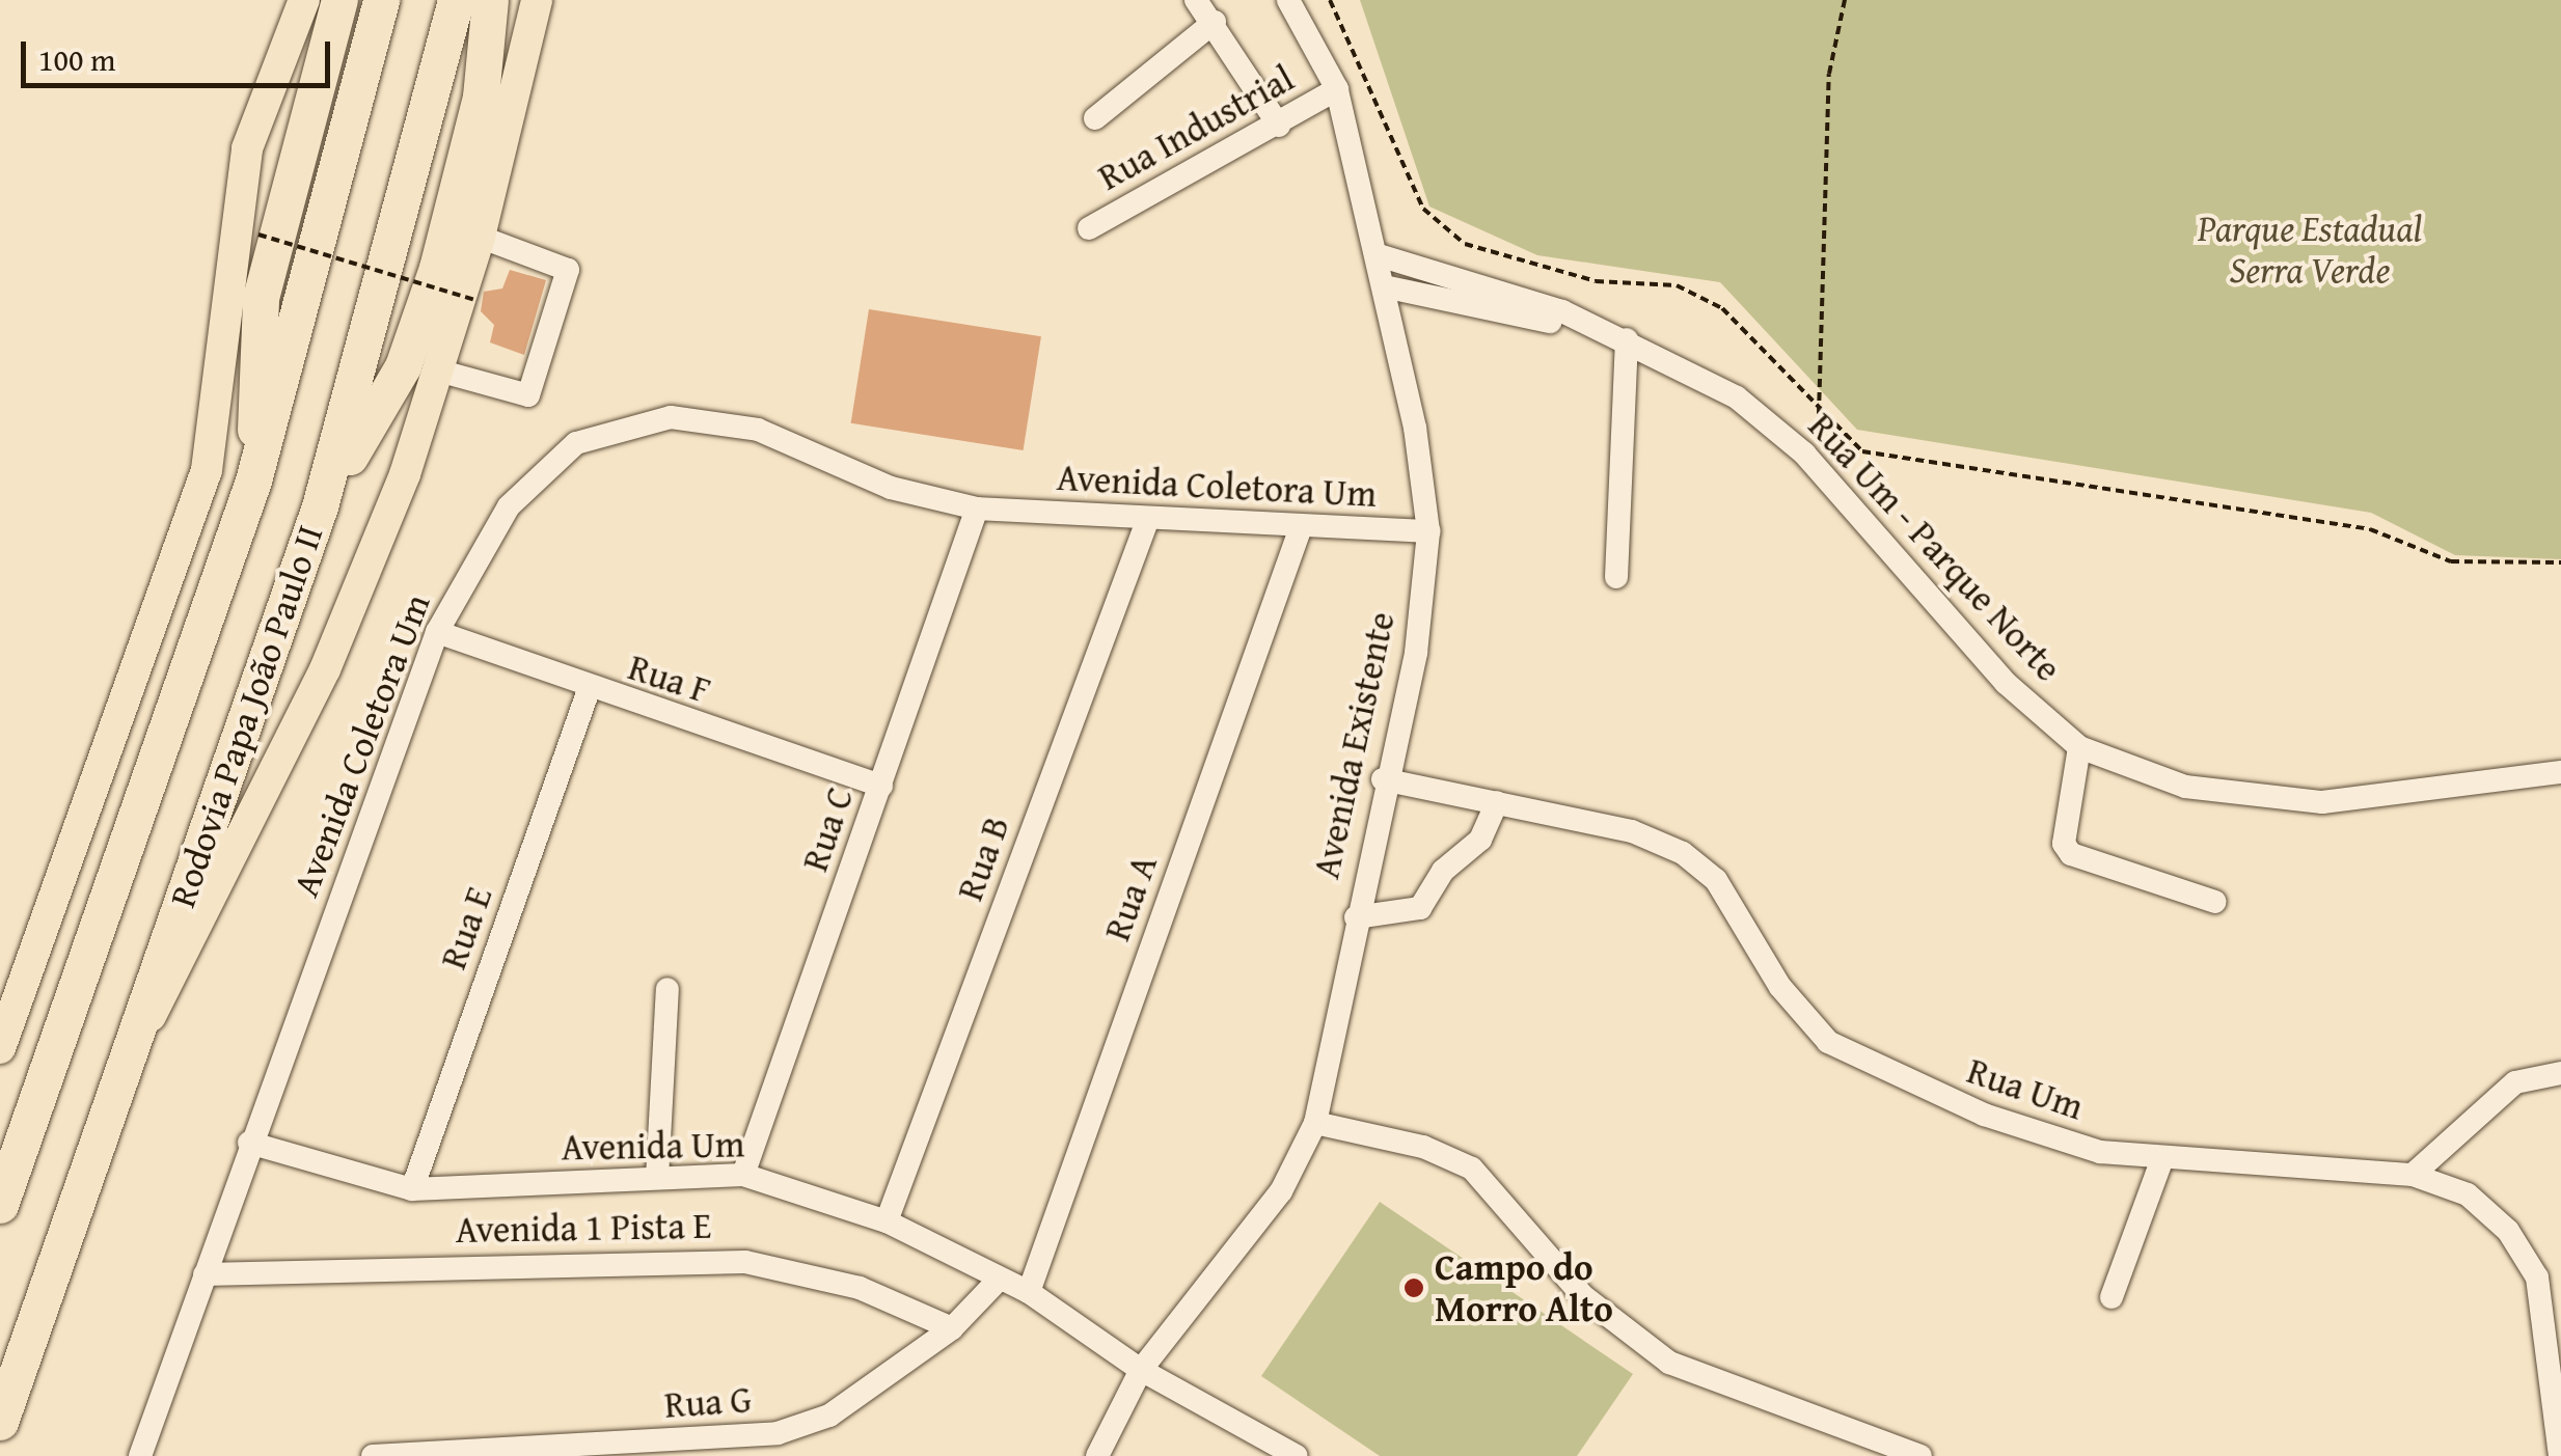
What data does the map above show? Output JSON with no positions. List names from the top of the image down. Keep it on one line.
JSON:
{"streets":{"highway":["Rodovia Papa João Paulo II"],"street":["Rua Industrial","Avenida Coletora Um","Rua Um - Parque Norte","Rua F","Avenida Existente","Rua C","Rua B","Rua A","Rua E","Rua Um","Avenida Um","Avenida 1 Pista E","Rua G"]},"crossings":[["Rua Industrial","Avenida Existente"],["Avenida Coletora Um","Rua F"],["Avenida Coletora Um","Avenida Existente"],["Avenida Coletora Um","Rua C"],["Avenida Coletora Um","Rua B"],["Avenida Coletora Um","Rua A"],["Avenida Coletora Um","Avenida Um"],["Avenida Coletora Um","Avenida 1 Pista E"],["Rua Um - Parque Norte","Avenida Existente"],["Rua F","Rua C"],["Rua F","Rua E"],["Avenida Existente","Rua Um"],["Avenida Existente","Avenida Um"],["Rua C","Avenida Um"],["Rua B","Avenida Um"],["Rua A","Avenida Um"],["Rua E","Avenida Um"],["Avenida Um","Rua G"],["Avenida 1 Pista E","Rua G"]],"parks":["Parque Estadual Serra Verde"],"places":["Campo do Morro Alto"],"scale_bar":"100 m"}
